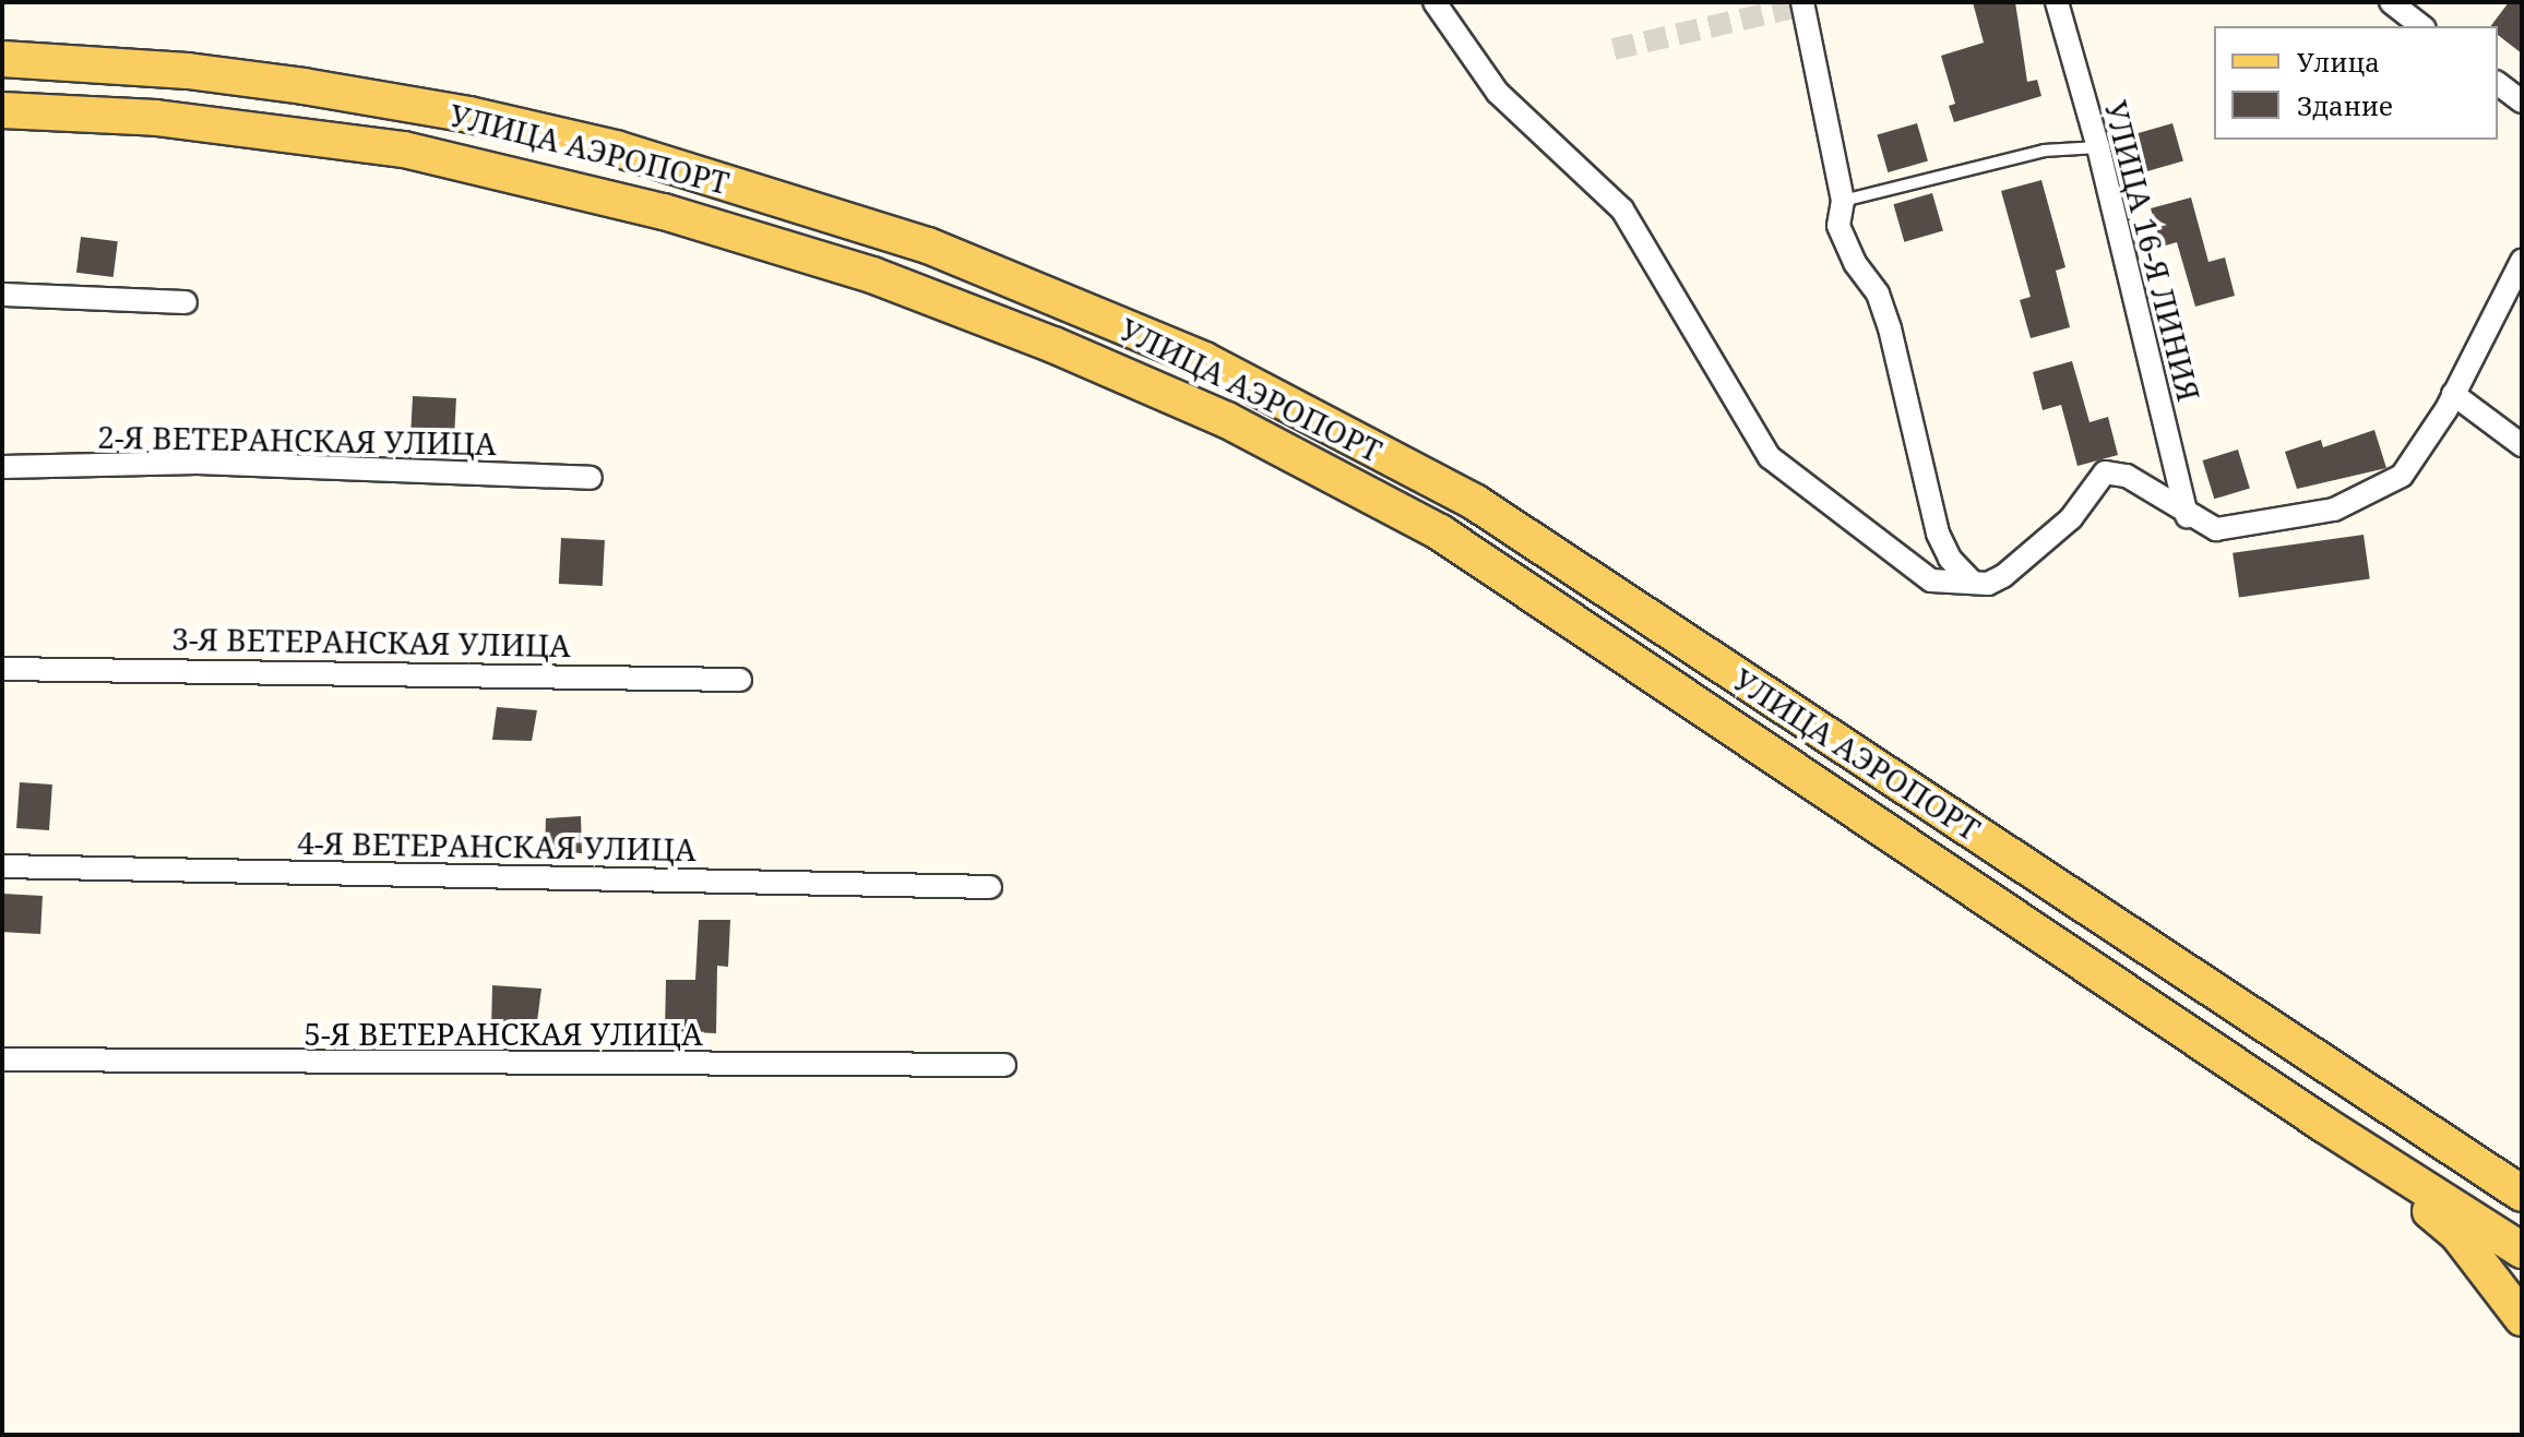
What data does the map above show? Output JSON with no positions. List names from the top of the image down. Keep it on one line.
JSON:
{"streets":{"main road":["УЛИЦА АЭРОПОРТ"],"street":["УЛИЦА 16-Я ЛИНИЯ","2-Я ВЕТЕРАНСКАЯ УЛИЦА","3-Я ВЕТЕРАНСКАЯ УЛИЦА","4-Я ВЕТЕРАНСКАЯ УЛИЦА","5-Я ВЕТЕРАНСКАЯ УЛИЦА"]},"legend":["Улица","Здание"]}
